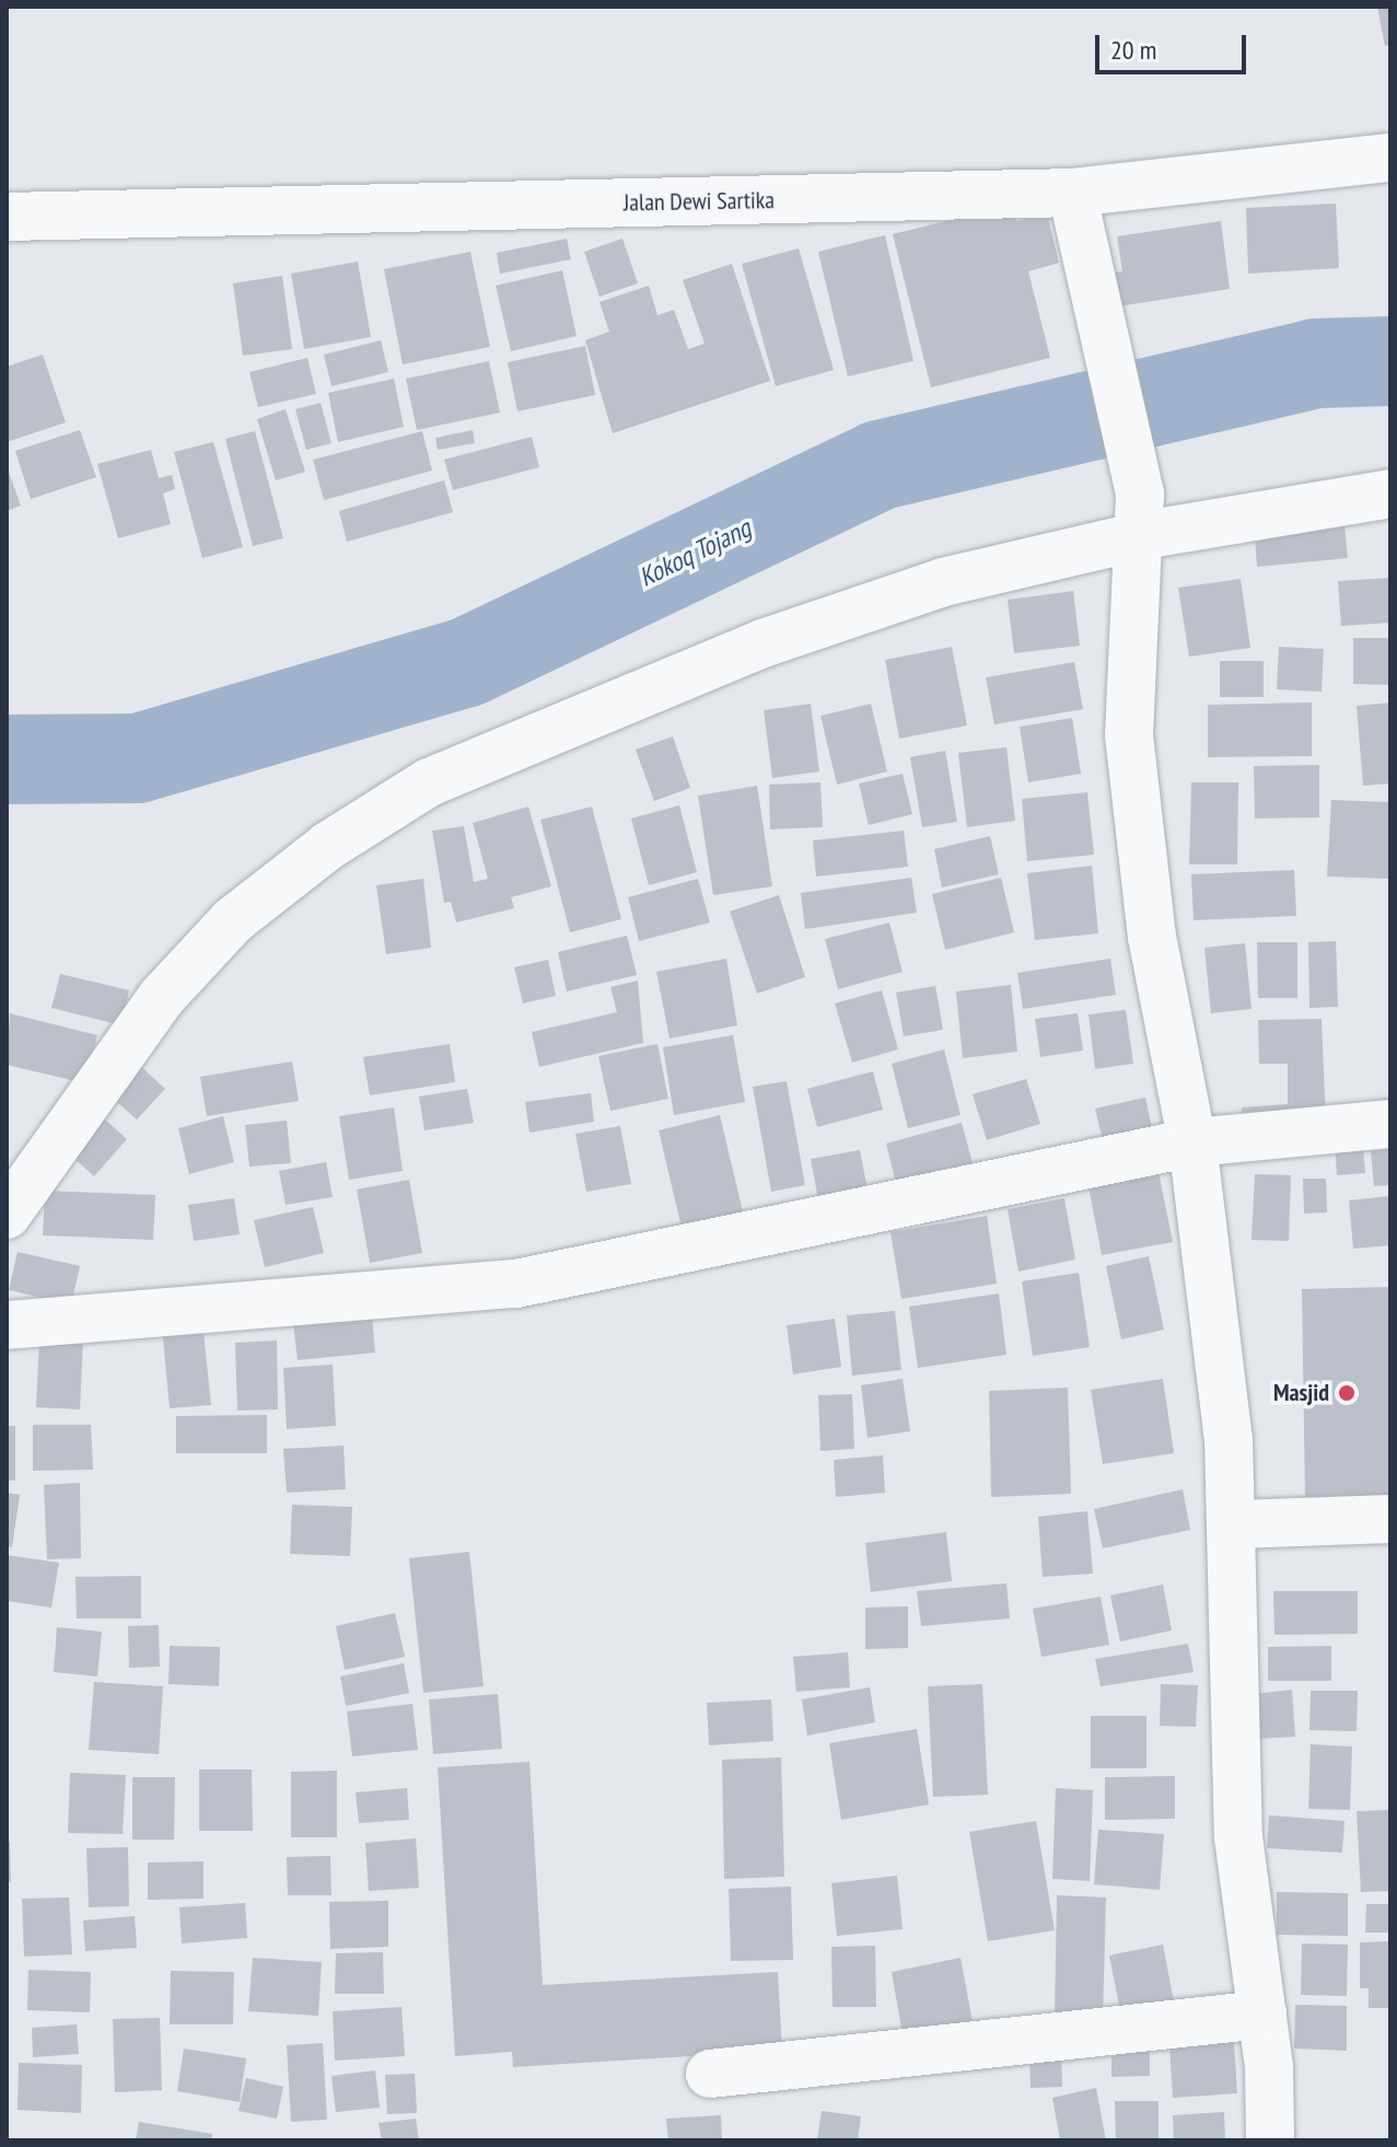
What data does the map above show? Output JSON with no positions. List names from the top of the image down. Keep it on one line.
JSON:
{"streets":{"street":["Jalan Dewi Sartika"]},"water":["Kokoq Tojang"],"places":["Masjid"],"scale_bar":"20 m"}
